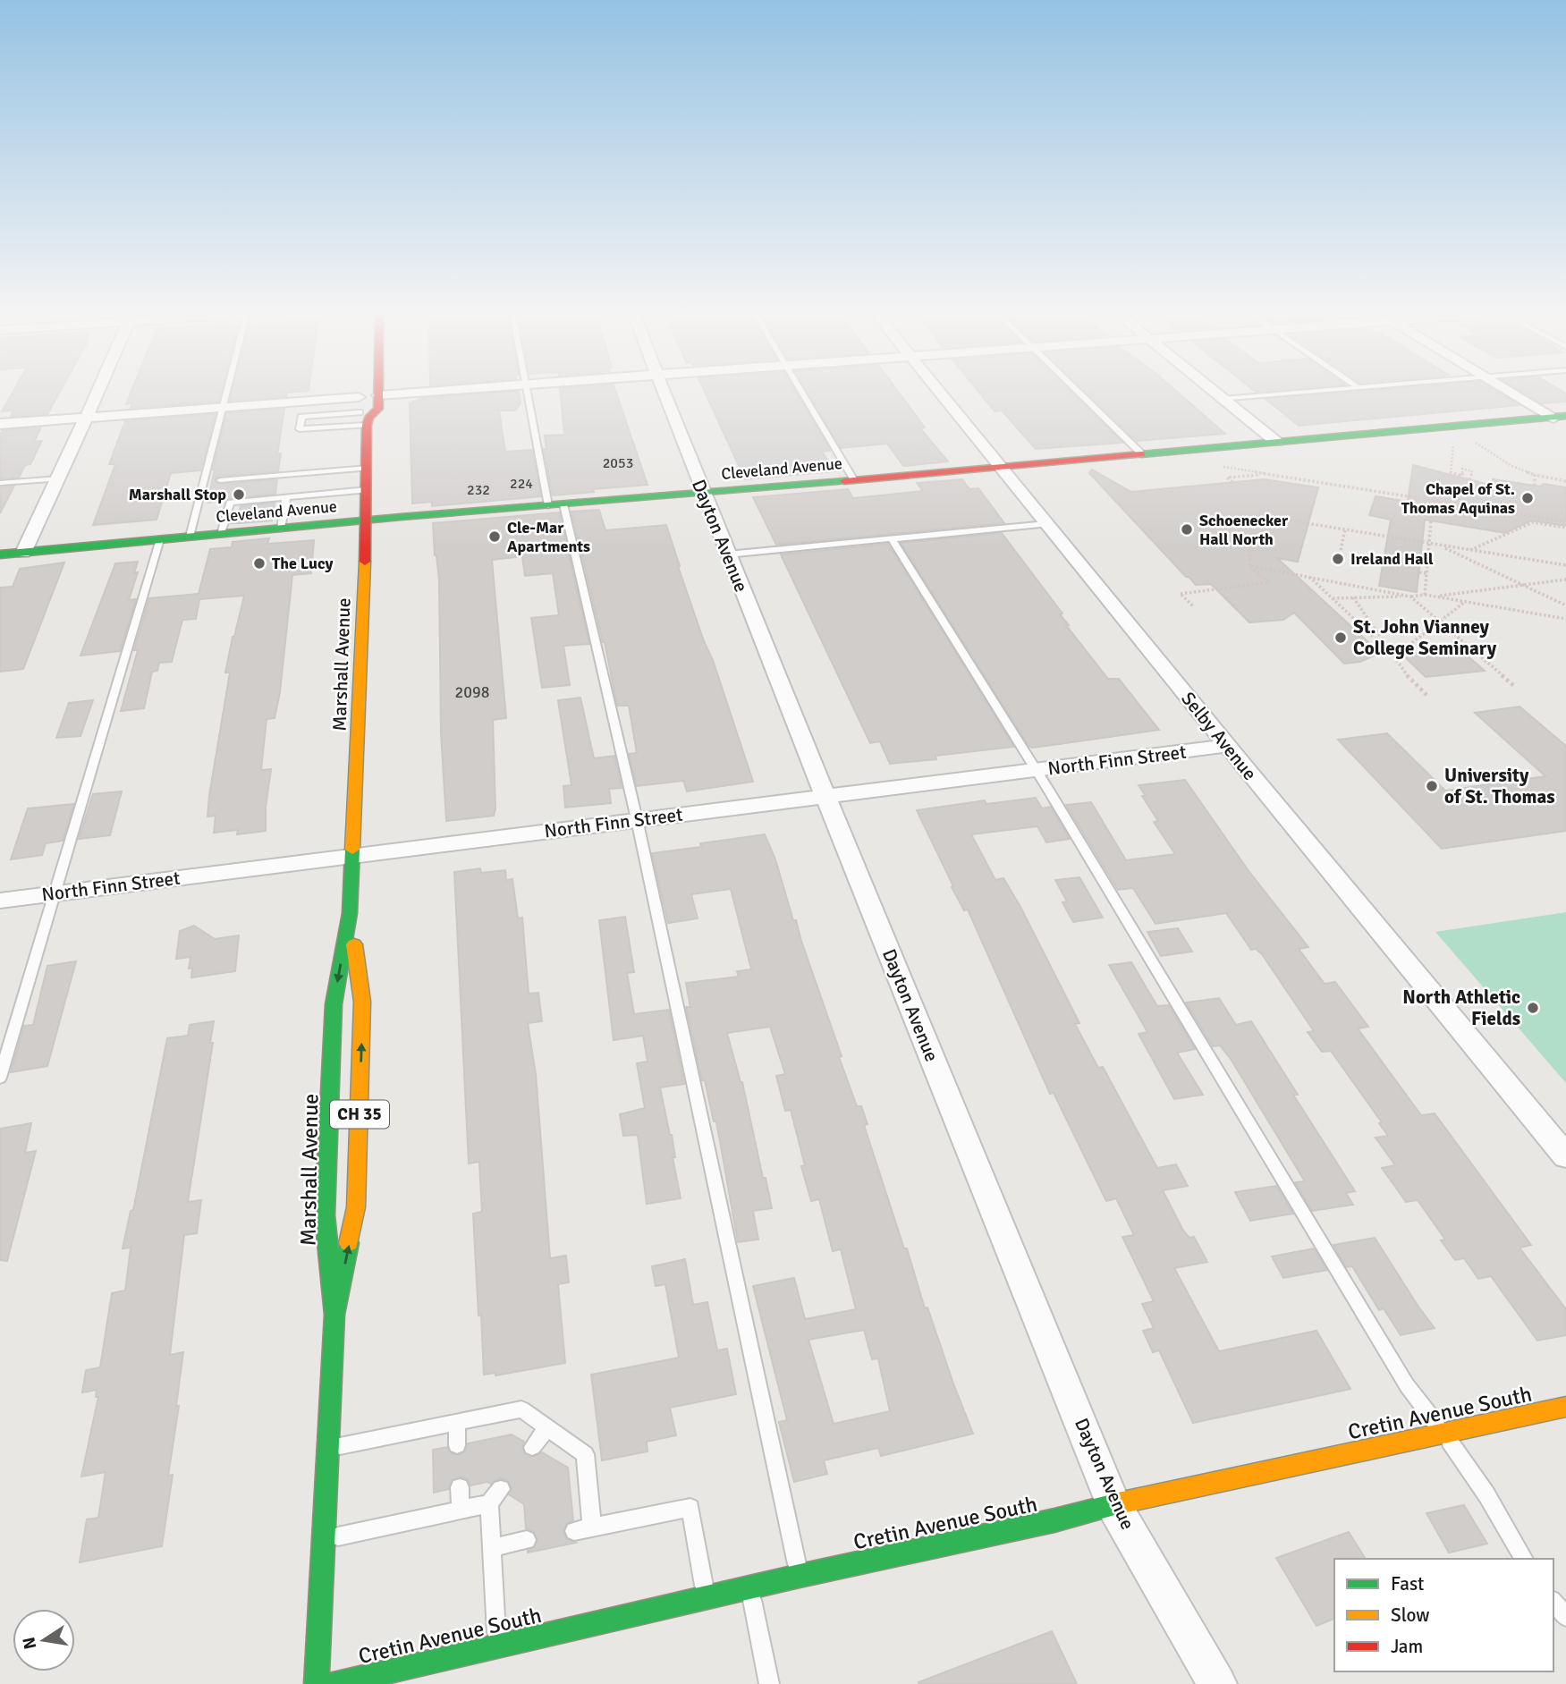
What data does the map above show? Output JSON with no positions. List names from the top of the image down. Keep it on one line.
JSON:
{"streets":{"main road":["Cleveland Avenue","Marshall Avenue","CH 35","Cretin Avenue South"],"street":["Dayton Avenue","Selby Avenue","North Finn Street"]},"crossings":[["Cleveland Avenue","Dayton Avenue"],["Cleveland Avenue","Marshall Avenue"],["Cleveland Avenue","Selby Avenue"],["Dayton Avenue","North Finn Street"],["Dayton Avenue","Cretin Avenue South"],["Marshall Avenue","North Finn Street"],["Selby Avenue","North Finn Street"]],"places":["Marshall Stop","Chapel of St. Thomas Aquinas","Schoenecker Hall North","Cle-Mar Apartments","Ireland Hall","The Lucy","St. John Vianney College Seminary","University of St. Thomas","North Athletic Fields"],"house_numbers":["2053","224","232","2098"],"legend":["Fast","Slow","Jam"],"north":"left"}
